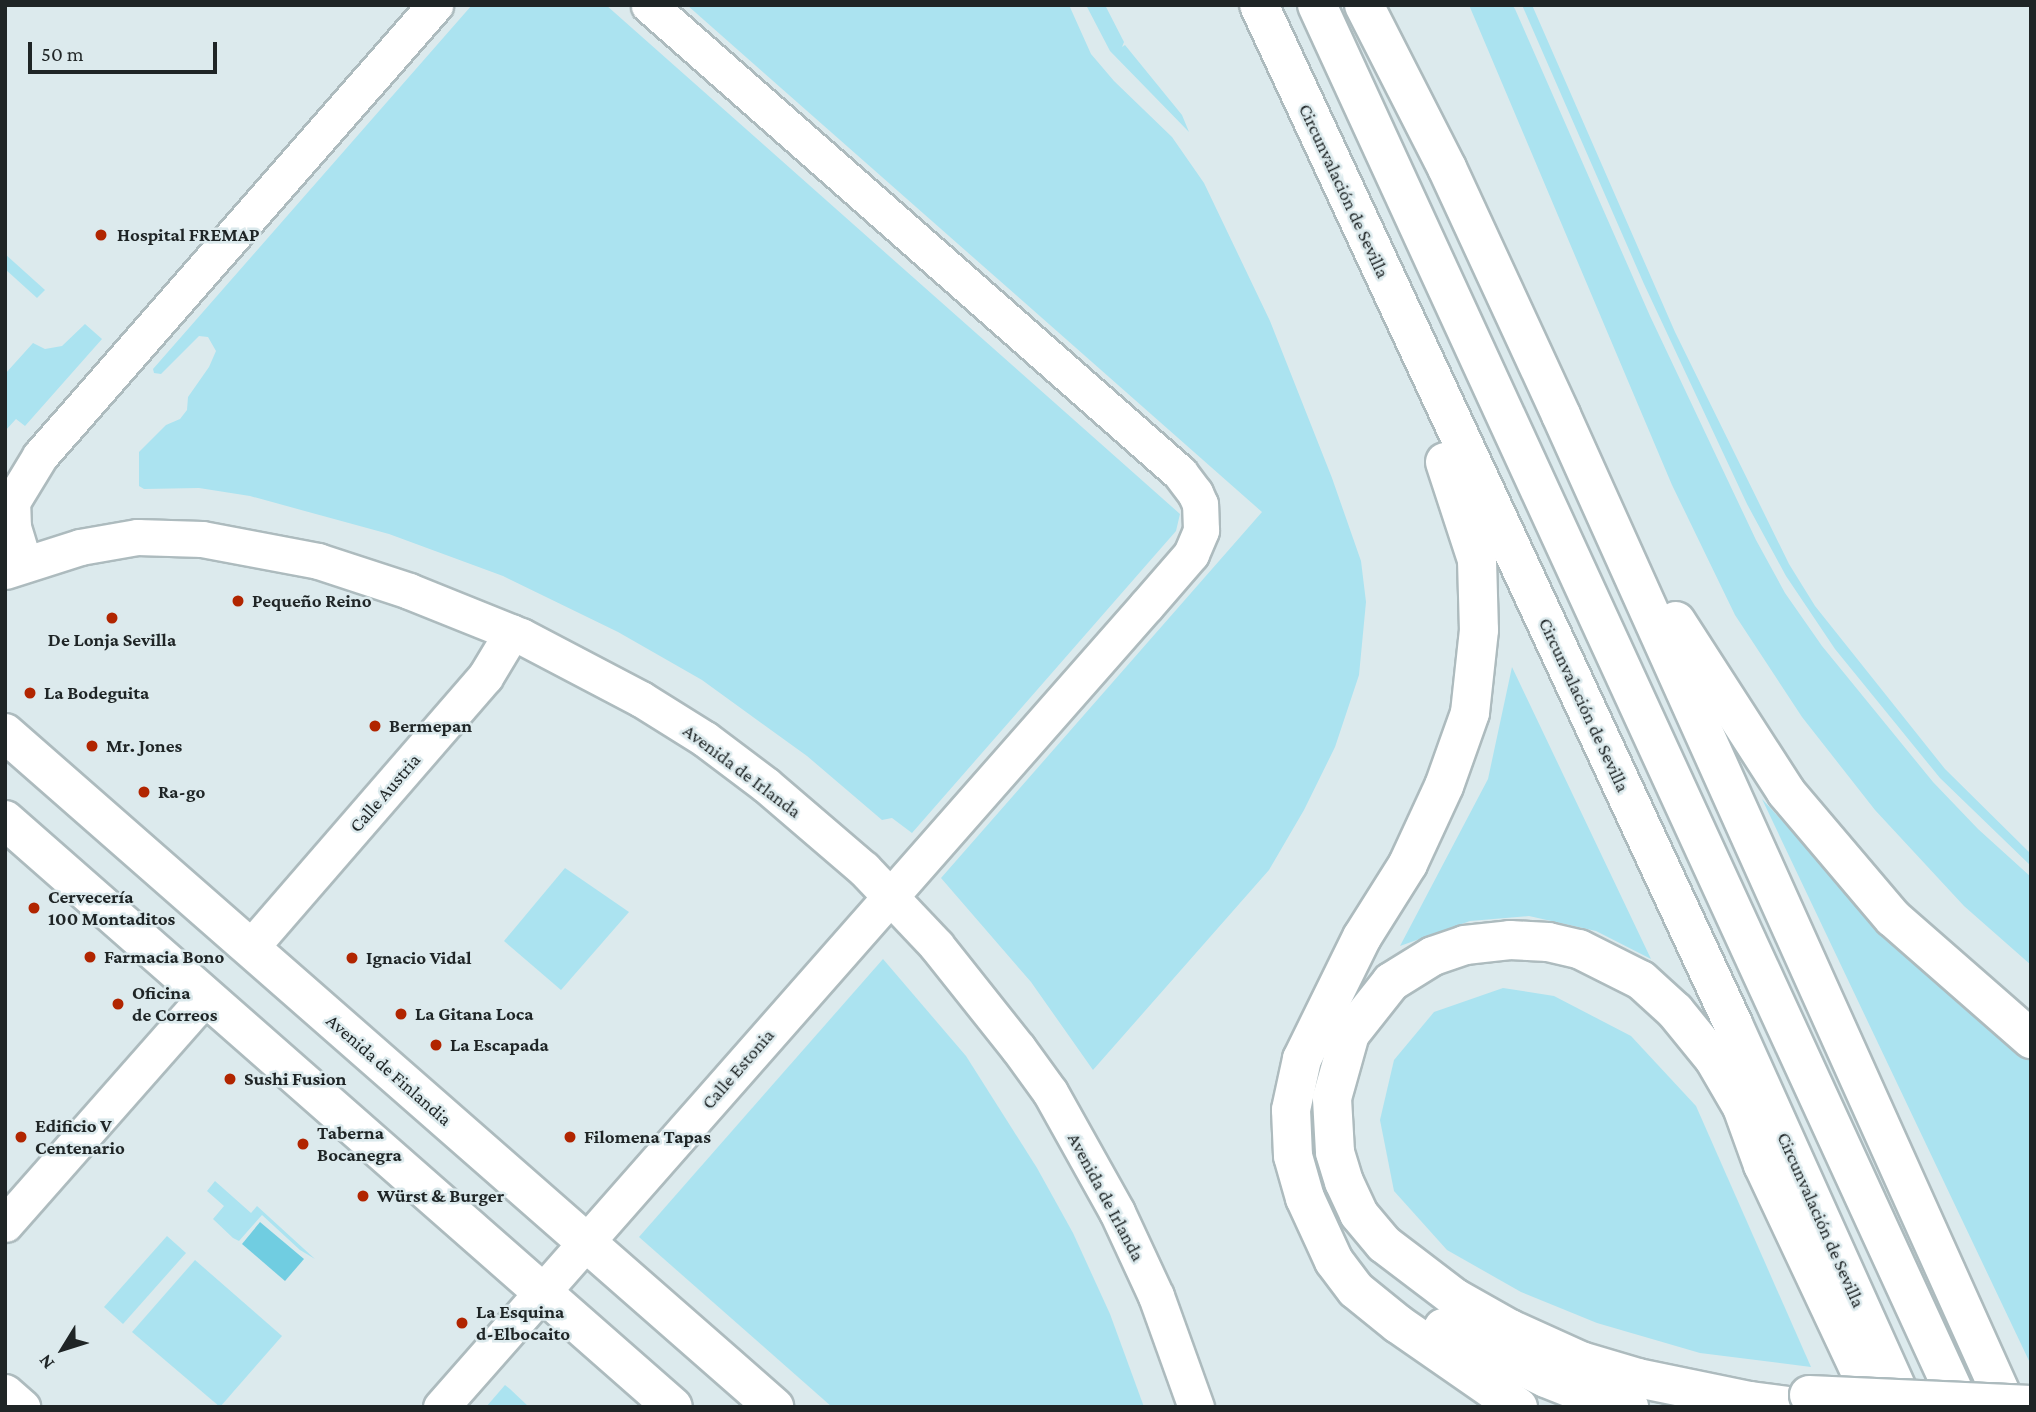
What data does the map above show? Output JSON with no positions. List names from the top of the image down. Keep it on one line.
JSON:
{"streets":{"main road":["Circunvalación de Sevilla","Avenida de Finlandia"],"street":["Avenida de Irlanda","Calle Austria","Calle Estonia"]},"crossings":[["Avenida de Irlanda","Calle Austria"],["Avenida de Irlanda","Calle Estonia"],["Calle Austria","Avenida de Finlandia"],["Calle Estonia","Avenida de Finlandia"]],"places":["Hospital FREMAP","Pequeño Reino","De Lonja Sevilla","La Bodeguita","Bermepan","Mr. Jones","Ra-go","Cervecería 100 Montaditos","Farmacia Bono","Ignacio Vidal","Oficina de Correos","La Gitana Loca","La Escapada","Sushi Fusion","Edificio V Centenario","Filomena Tapas","Taberna Bocanegra","Würst & Burger","La Esquina d-Elbocaito"],"scale_bar":"50 m","north":"bottom left"}
